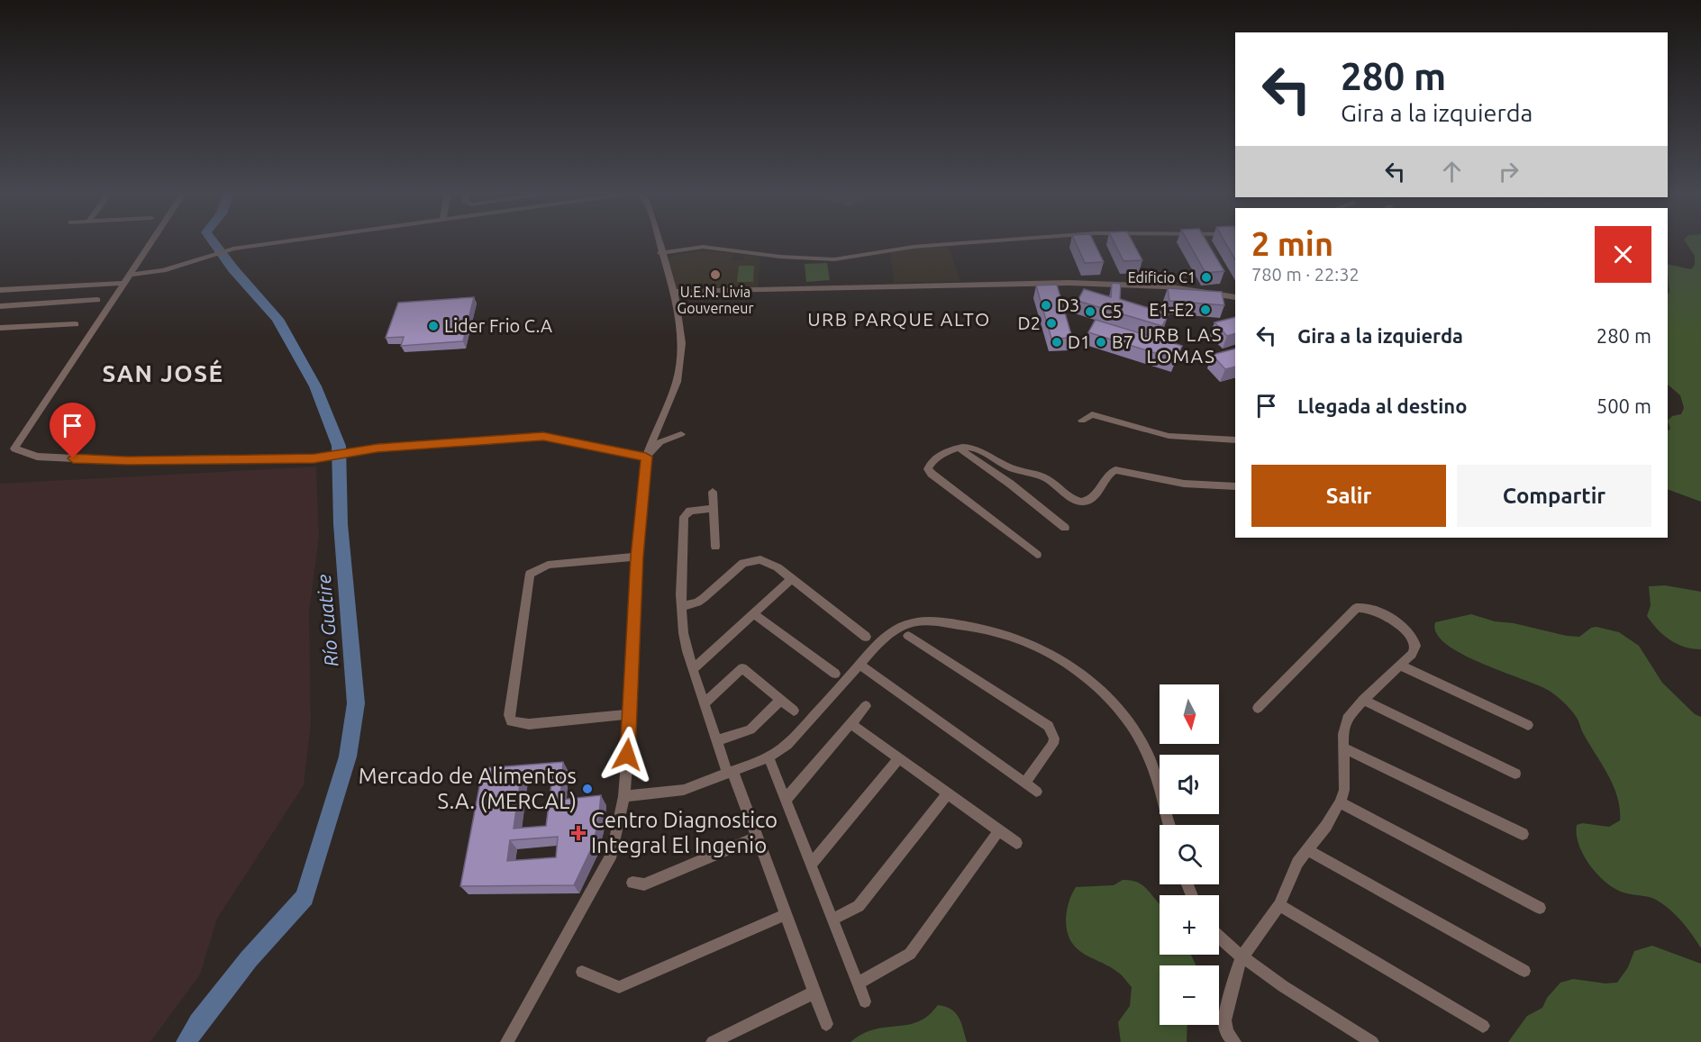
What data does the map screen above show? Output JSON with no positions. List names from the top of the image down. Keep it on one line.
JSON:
{"districts":["URB PARQUE ALTO","URB LAS LOMAS","SAN JOSÉ"],"water":["Río Guatire"],"places":{"other":["U.E.N. Livia Gouverneur","Edificio C1","D3","E1-E2","C5","D2","Lider Frio C.A","D1","B7","Mercado de Alimentos S.A. (MERCAL)"],"health":["Centro Diagnostico Integral El Ingenio"]},"north":"bottom","page":{"turn":["280 m","Gira a la izquierda"],"heading":["2 min","780 m · 22:32"],"list":[{"name":"Gira a la izquierda","value":"280 m"},{"name":"Llegada al destino","value":"500 m"}],"buttons":["Salir","Compartir"],"map_buttons":["+","−"]}}
